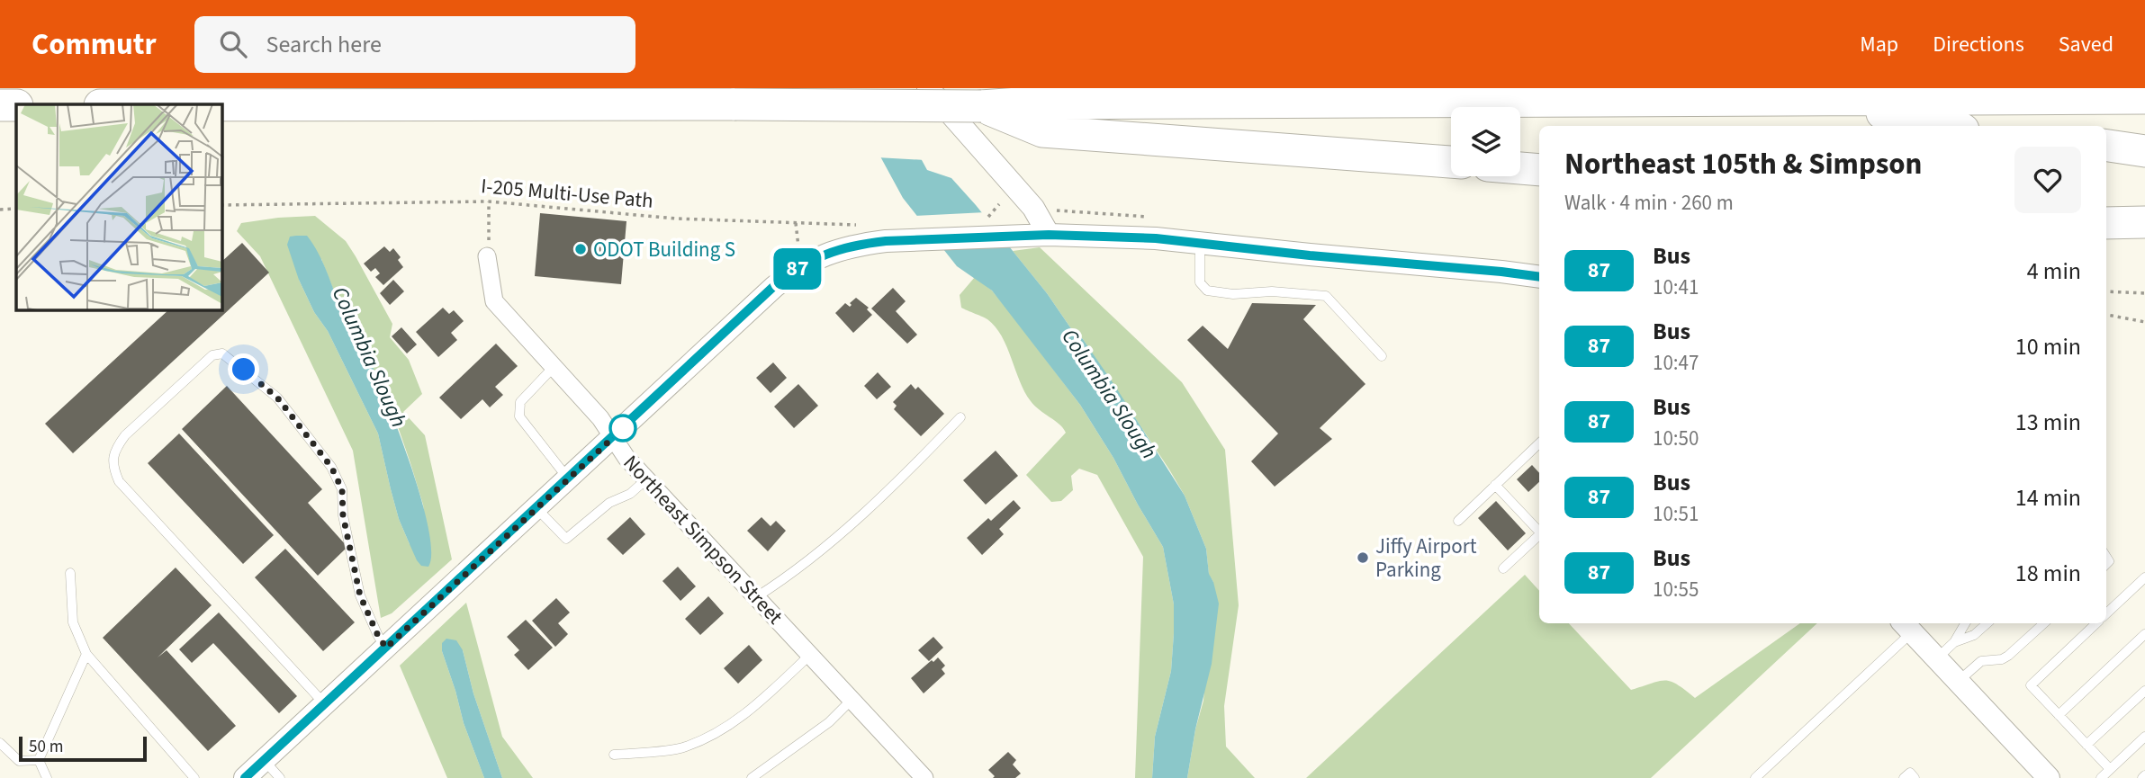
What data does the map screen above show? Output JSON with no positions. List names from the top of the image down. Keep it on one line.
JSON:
{"streets":{"street":["Northeast Simpson Street"],"path":["I-205 Multi-Use Path"]},"water":["Columbia Slough"],"places":["ODOT Building S","Jiffy Airport Parking"],"lines":["bus line 87"],"scale_bar":"50 m","page":{"header":"Commutr","search":"Search here","nav":["Map","Directions","Saved"],"on_map":"87","heading":["Northeast 105th & Simpson","Walk · 4 min · 260 m"],"list":[{"mark":"87","name":"Bus","note":"10:41","value":"4 min"},{"mark":"87","name":"Bus","note":"10:47","value":"10 min"},{"mark":"87","name":"Bus","note":"10:50","value":"13 min"},{"mark":"87","name":"Bus","note":"10:51","value":"14 min"},{"mark":"87","name":"Bus","note":"10:55","value":"18 min"}],"scale":"50 m"}}
